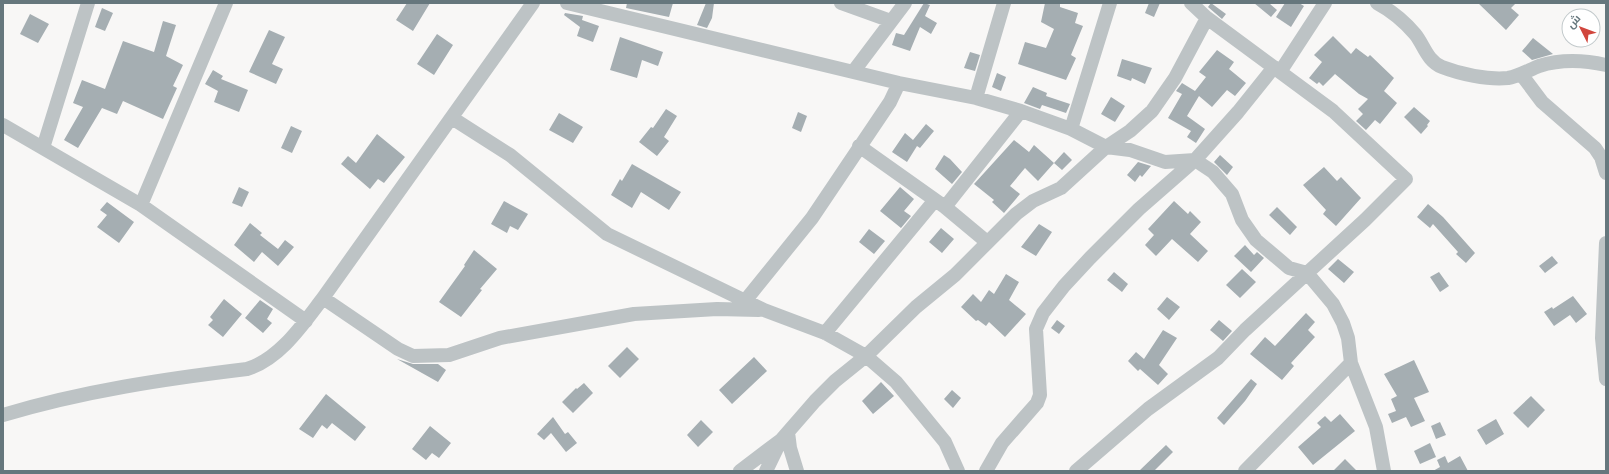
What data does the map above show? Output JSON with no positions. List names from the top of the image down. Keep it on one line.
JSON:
{"north":"top left"}
